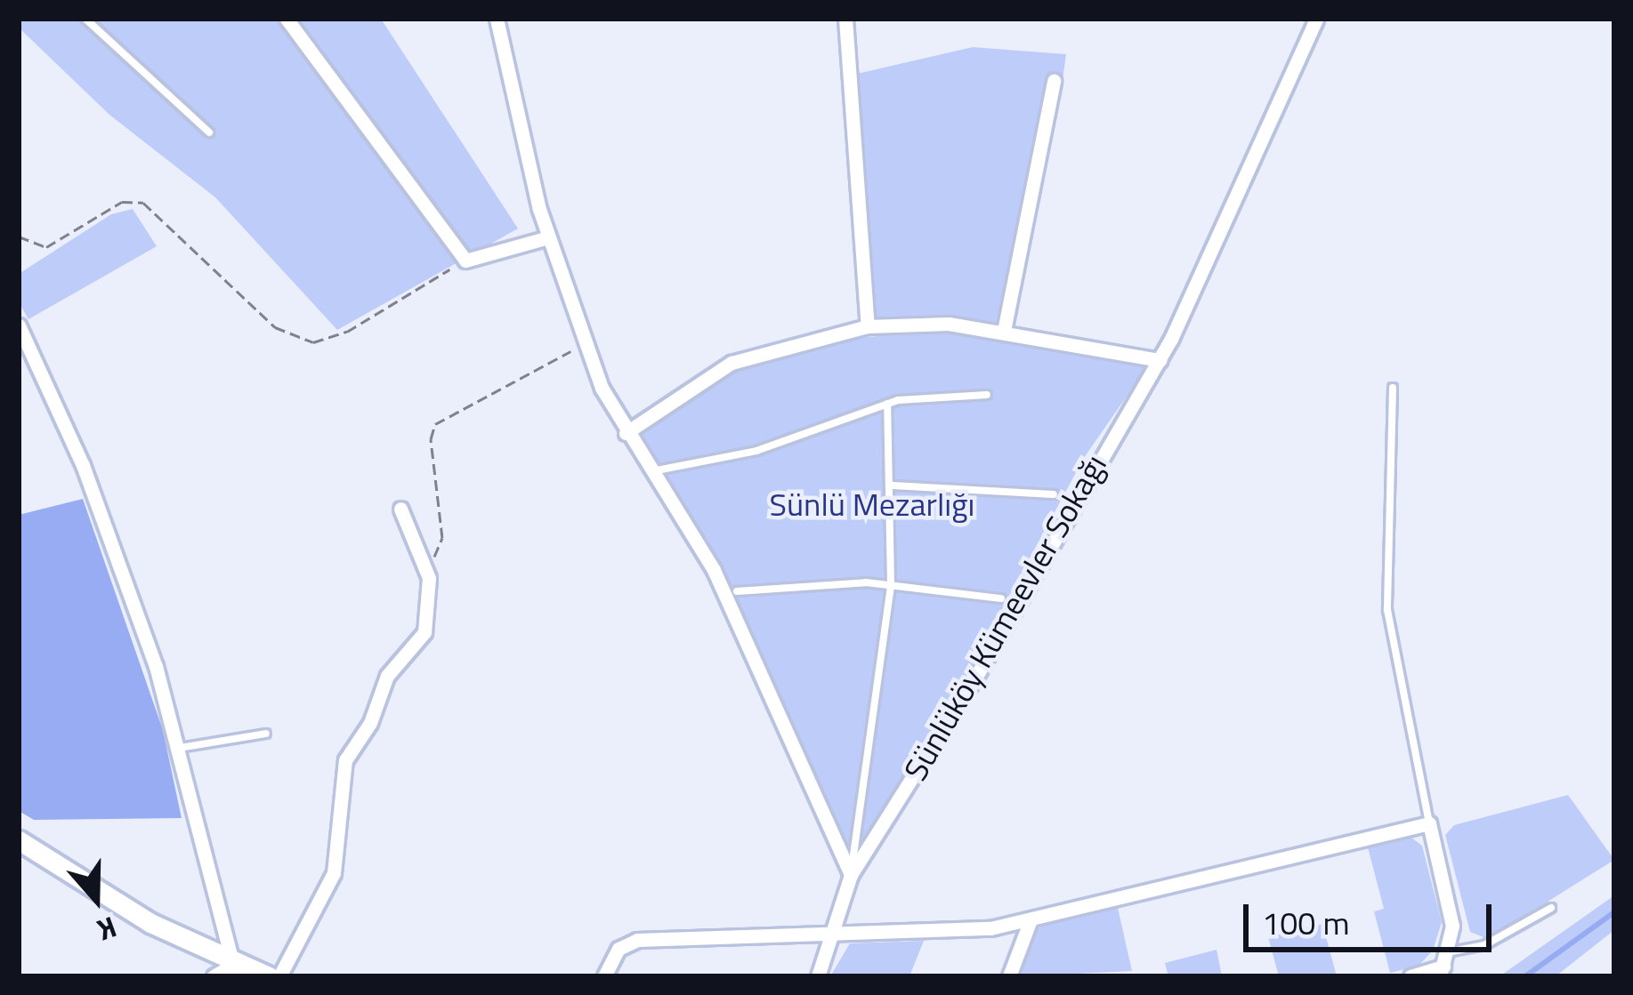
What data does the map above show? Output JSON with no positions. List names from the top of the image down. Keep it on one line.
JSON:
{"streets":{"street":["Sünlüköy Kümeevler Sokağı"]},"parks":["Sünlü Mezarlığı"],"scale_bar":"100 m","north":"bottom"}
